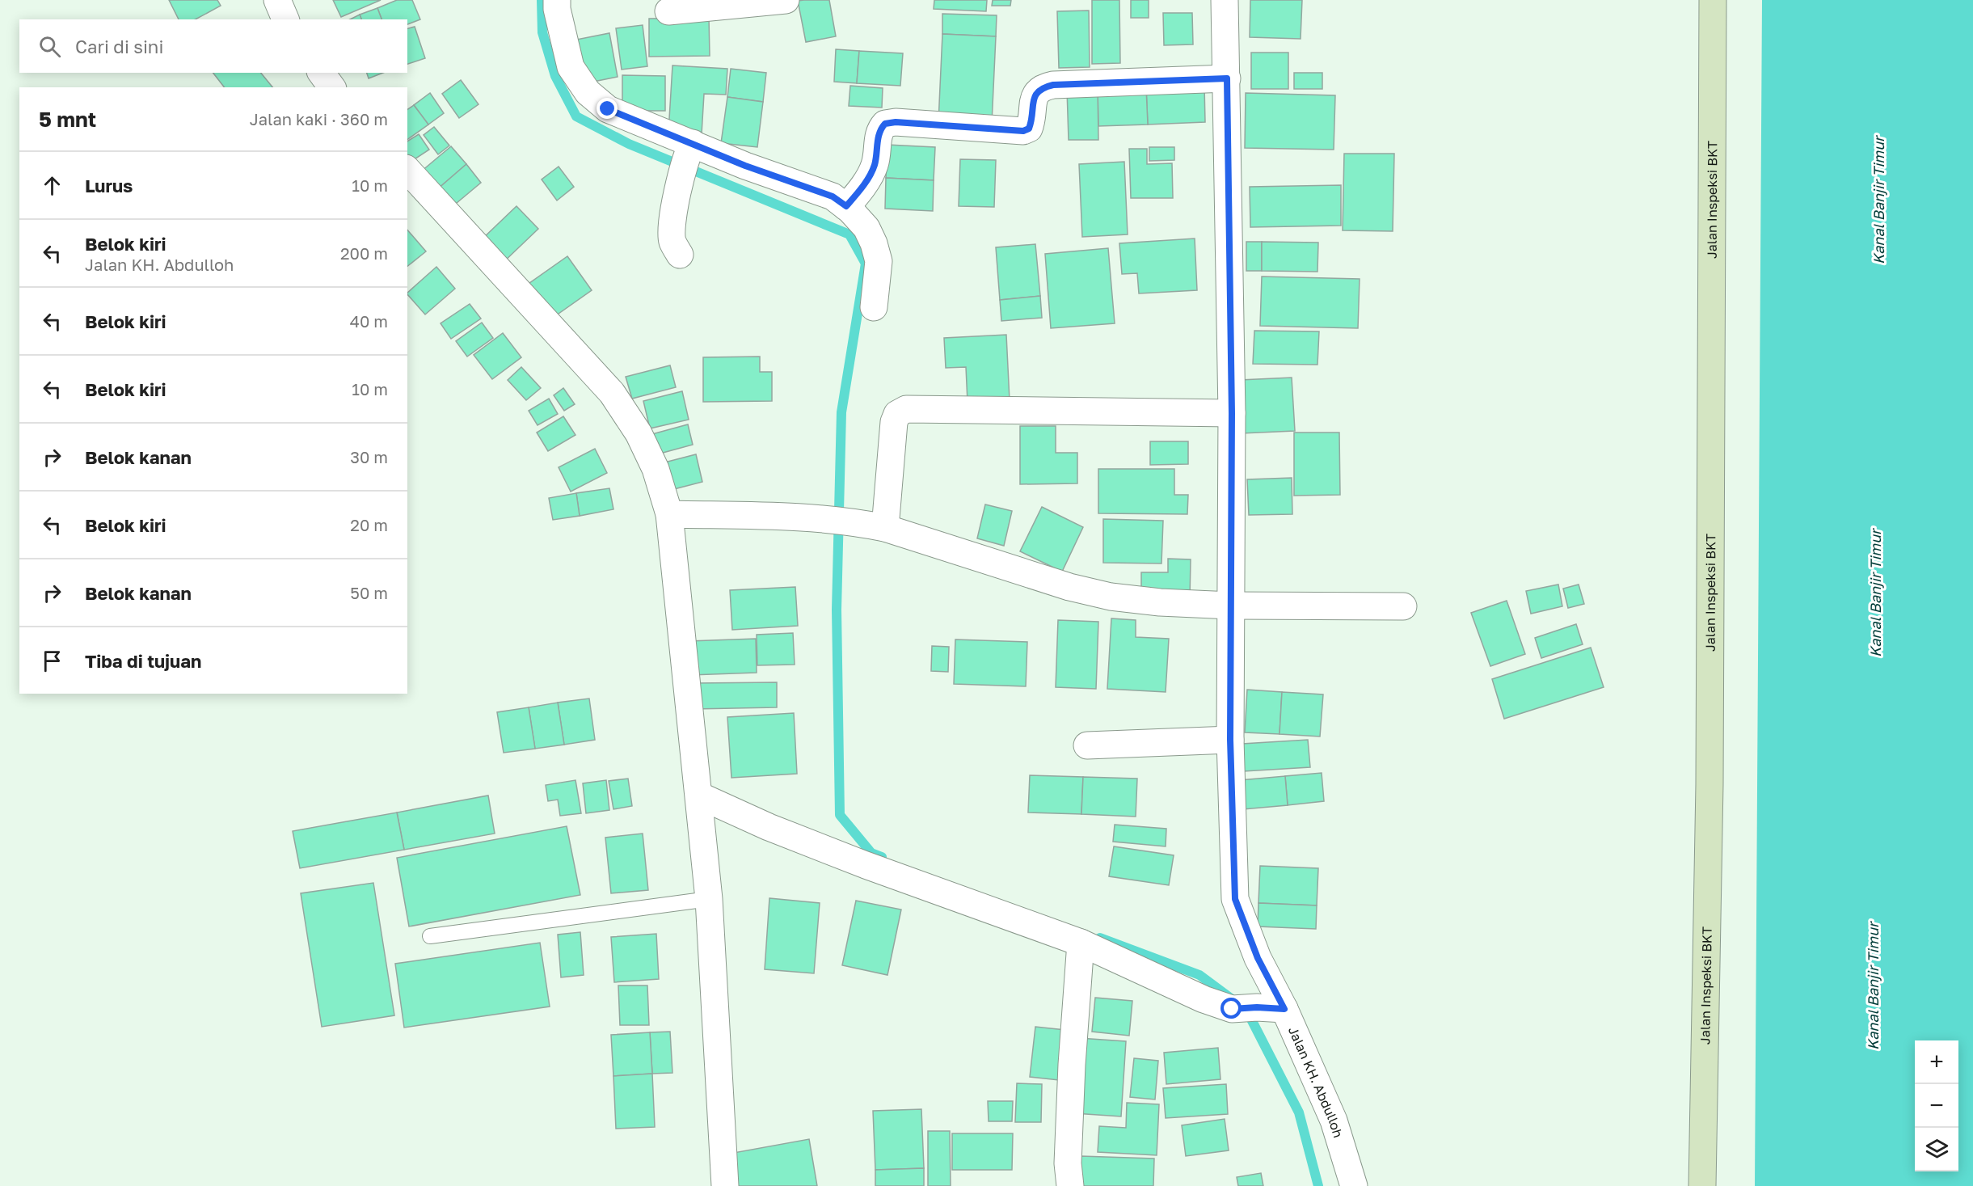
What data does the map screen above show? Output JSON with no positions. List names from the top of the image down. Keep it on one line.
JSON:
{"streets":{"street":["Jalan Inspeksi BKT","Jalan KH. Abdulloh"]},"water":["Kanal Banjir Timur"],"page":{"search":"Cari di sini","heading":["5 mnt","Jalan kaki · 360 m"],"list":[["Lurus","10 m"],["Belok kiri","Jalan KH. Abdulloh","200 m"],["Belok kiri","40 m"],["Belok kiri","10 m"],["Belok kanan","30 m"],["Belok kiri","20 m"],["Belok kanan","50 m"],"Tiba di tujuan"],"map_buttons":["+","−"]}}
